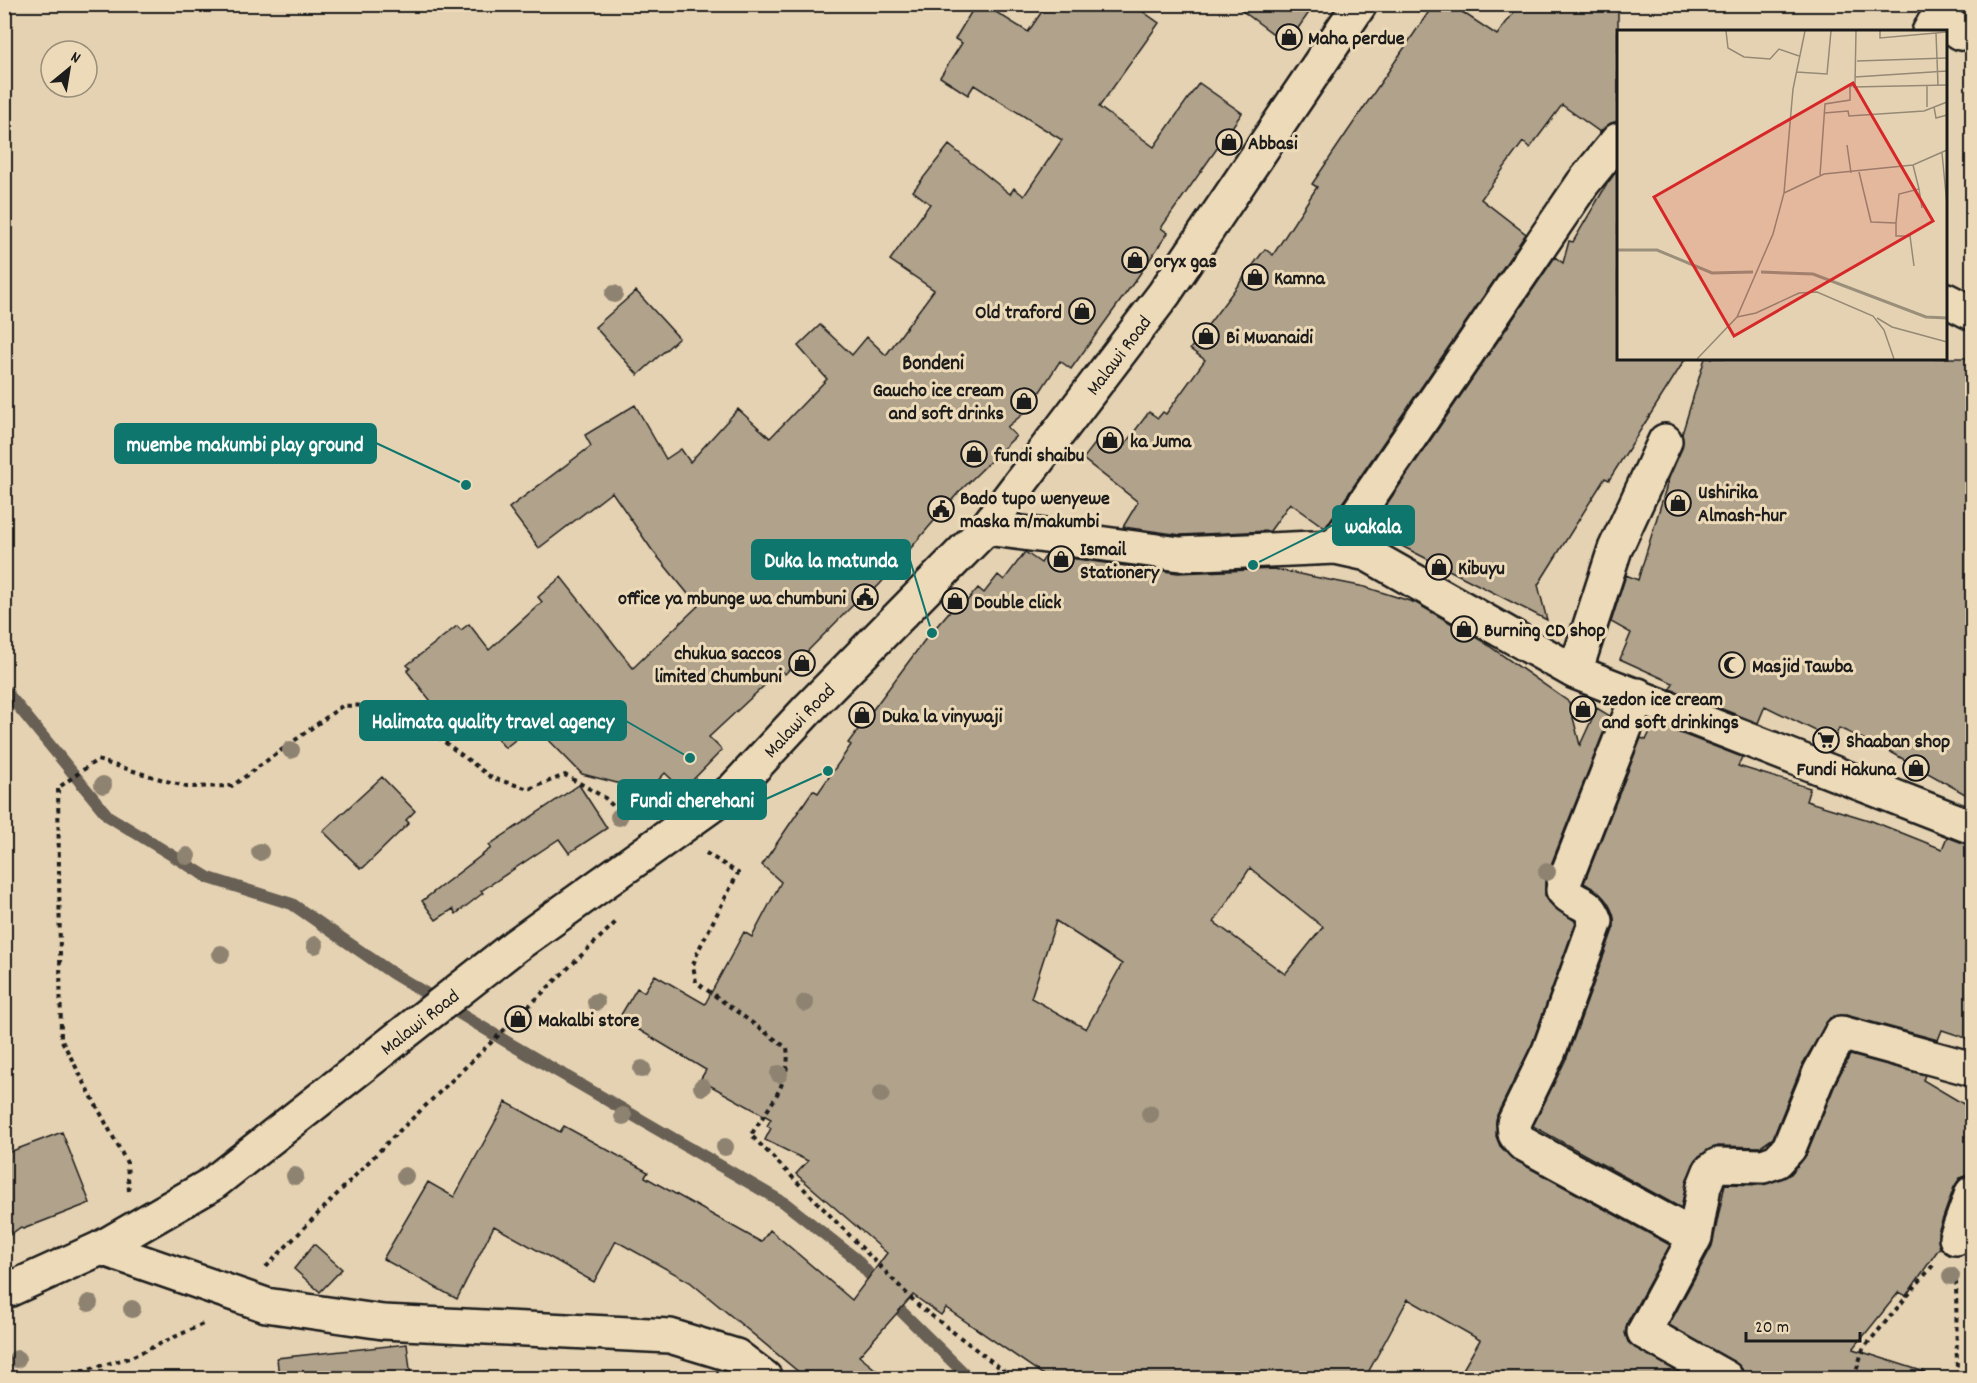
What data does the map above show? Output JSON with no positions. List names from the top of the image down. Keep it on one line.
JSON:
{"streets":{"street":["Malawi Road"]},"districts":["Bondeni"],"places":{"shop":["Maha perdue","Abbasi","oryx gas","Kamna","Old traford","Bi Mwanaidi","Gaucho ice cream and soft drinks","ka Juma","fundi shaibu","Ushirika Almash-hur","Ismail Stationery","Kibuyu","Double click","Burning CD shop","chukua saccos limited Chumbuni","zedon ice cream and soft drinkings","Duka la vinywaji","Fundi Hakuna","Makalbi store"],"other":["muembe makumbi play ground","wakala","Duka la matunda","Halimata quality travel agency","Fundi cherehani"],"public building":["Bado tupo wenyewe maska m/makumbi","office ya mbunge wa chumbuni"],"mosque":["Masjid Tawba"],"supermarket":["Shaaban shop"]},"scale_bar":"20 m","north":"top right"}
